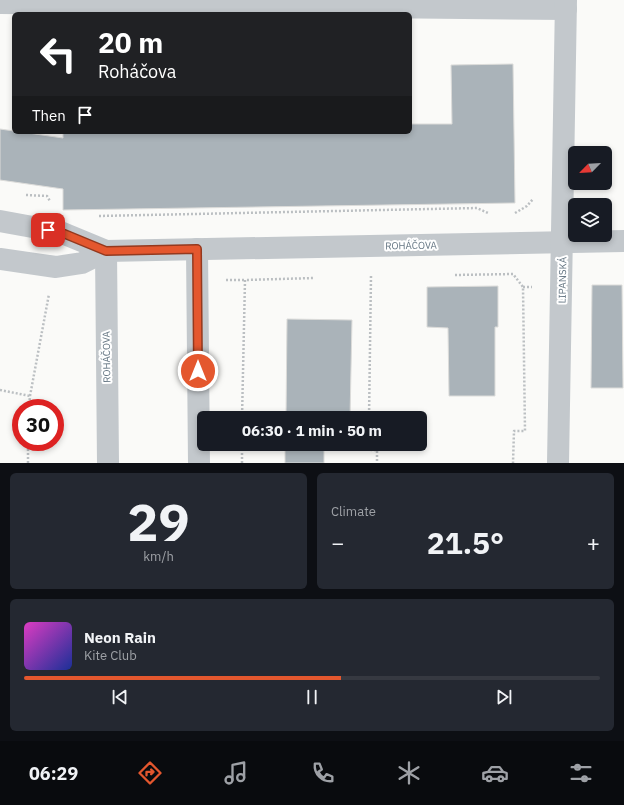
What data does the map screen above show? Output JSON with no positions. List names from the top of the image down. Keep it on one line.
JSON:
{"streets":{"street":["ROHÁČOVA","LIPANSKÁ"]},"crossings":[["ROHÁČOVA","LIPANSKÁ"]],"north":"bottom left","page":{"turn":["20 m","Roháčova"],"then":"Then","limit":"30","trip":"06:30 · 1 min · 50 m","tile":[["29","km/h"],"Climate"],"heat":["−","21.5°","+"],"song":["Neon Rain","Kite Club"],"tabs":"06:29"}}
